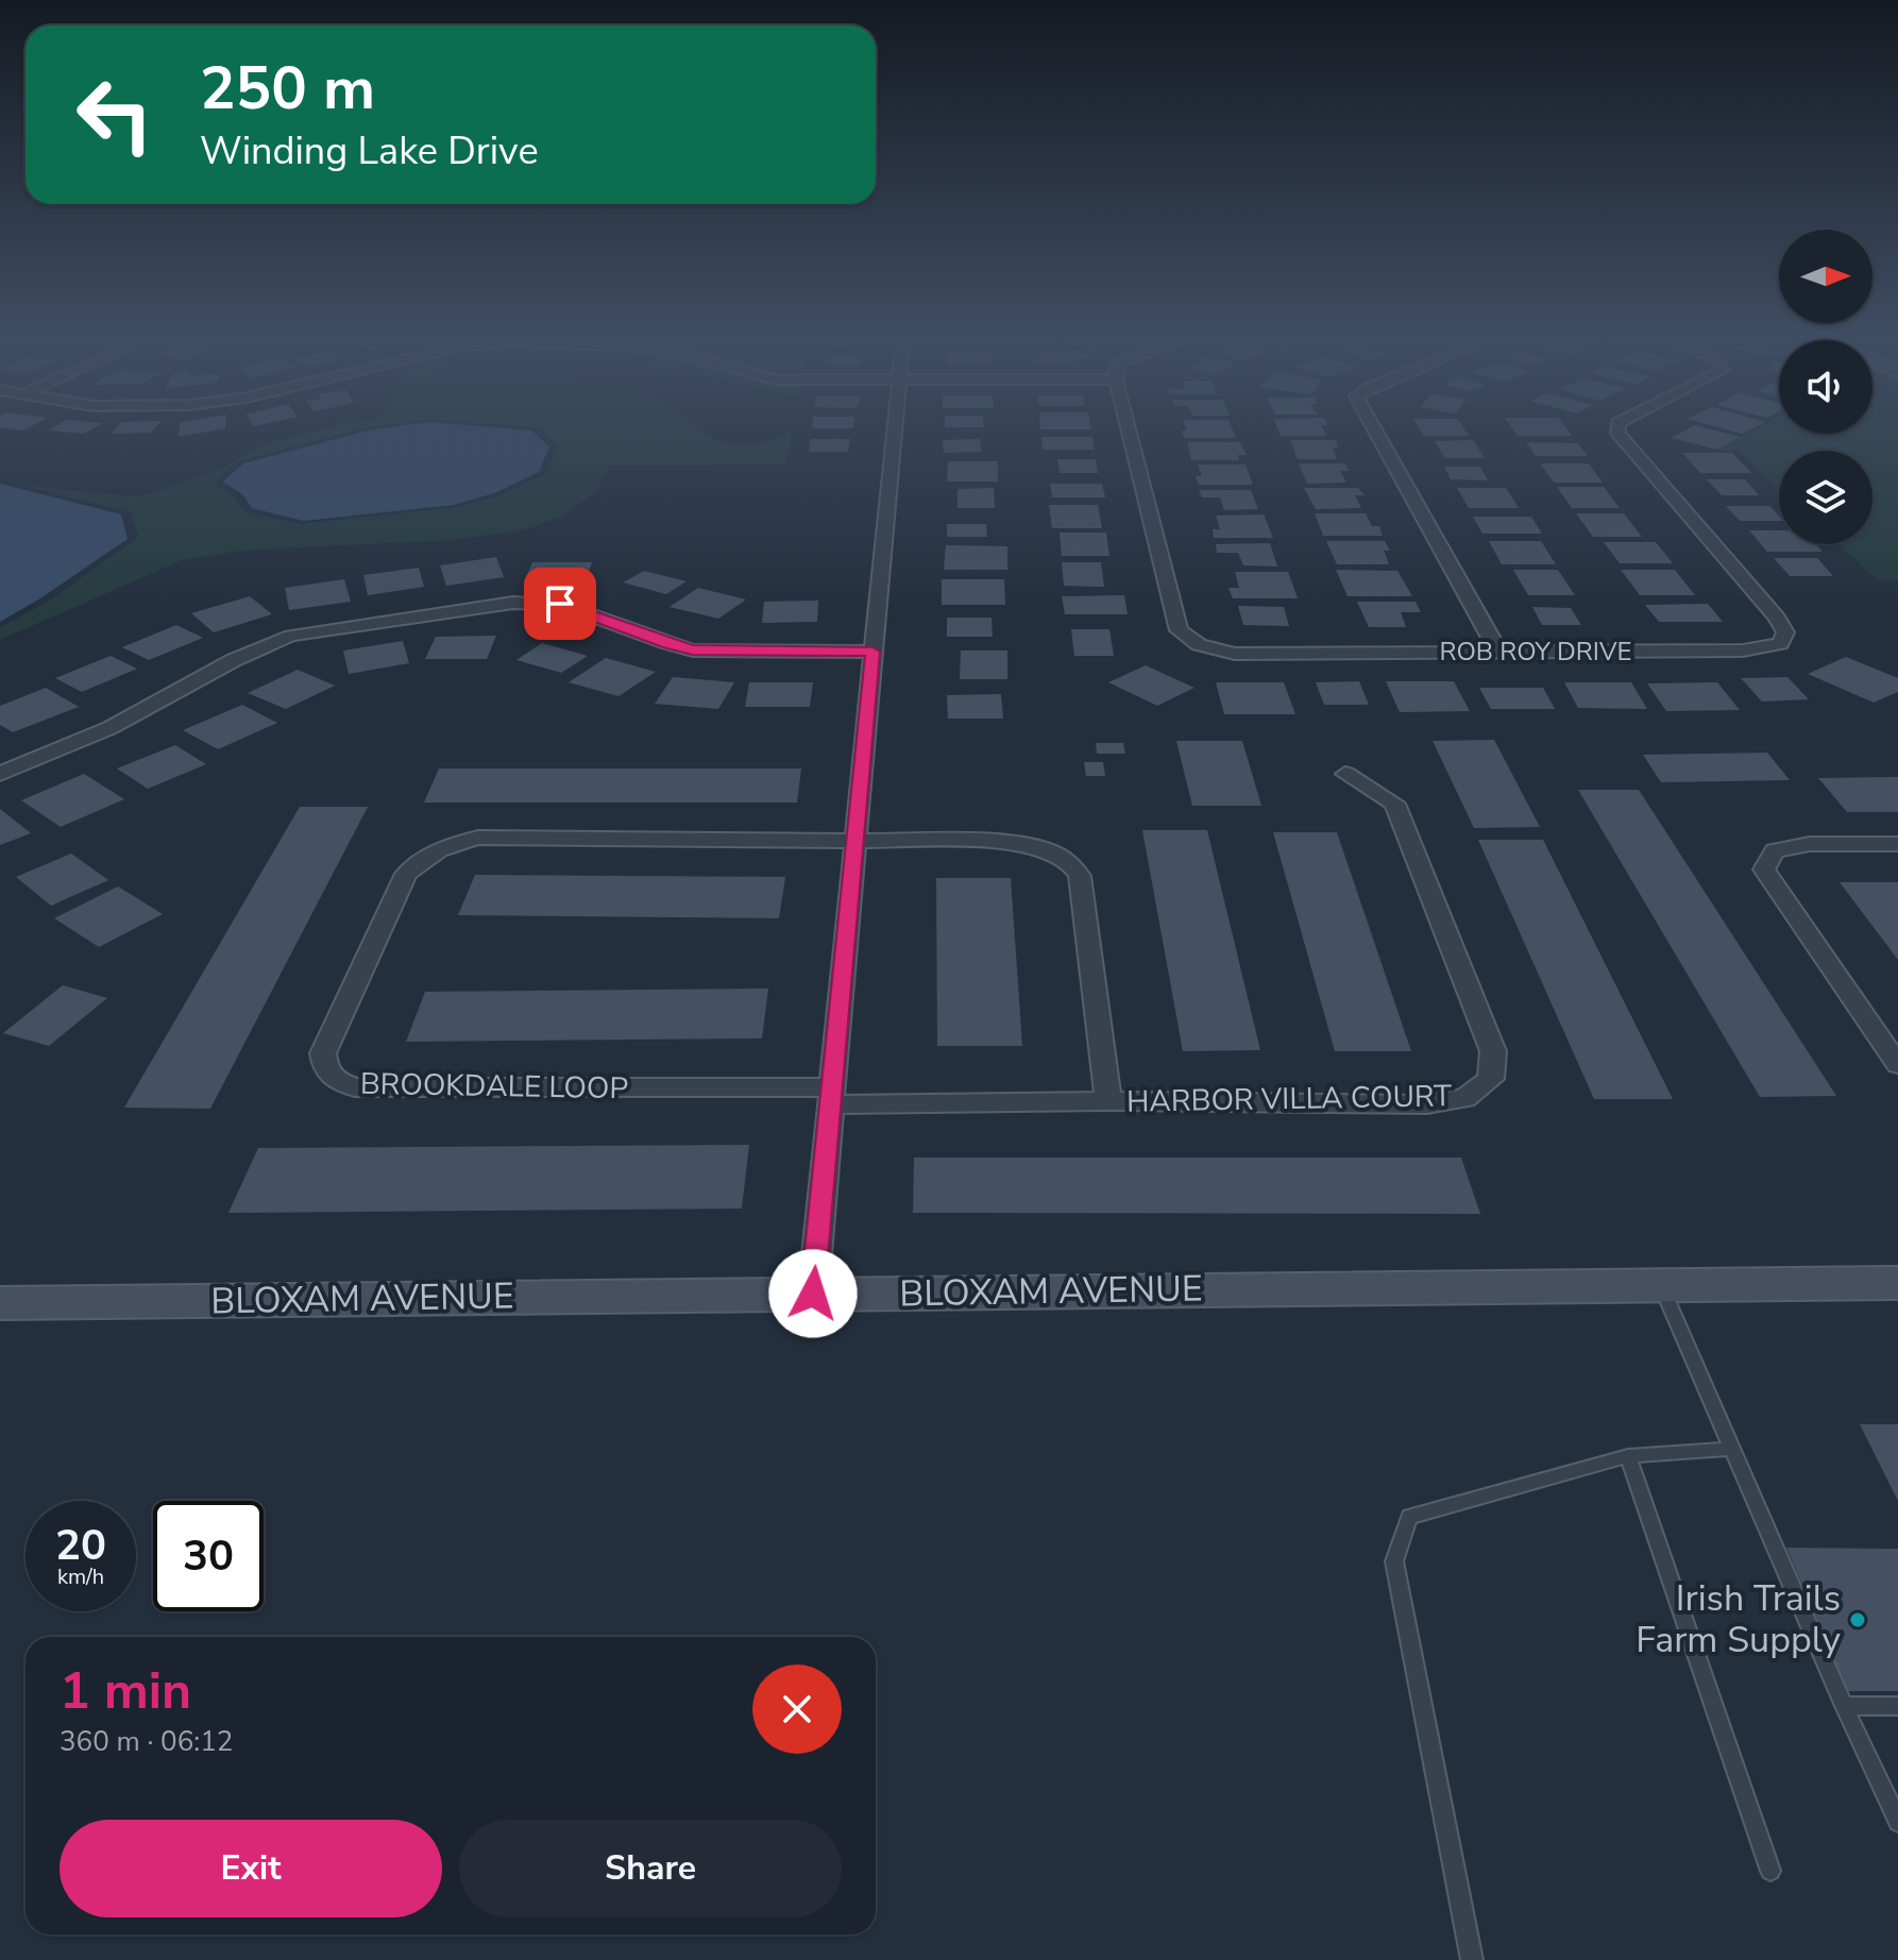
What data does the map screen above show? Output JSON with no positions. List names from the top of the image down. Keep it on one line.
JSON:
{"streets":{"street":["ROB ROY DRIVE","BROOKDALE LOOP","HARBOR VILLA COURT","BLOXAM AVENUE"]},"crossings":[["BROOKDALE LOOP","HARBOR VILLA COURT"]],"places":["Irish Trails Farm Supply"],"north":"right","page":{"turn":["250 m","Winding Lake Drive"],"speed":"20 km/h","limit":"30","heading":["1 min","360 m · 06:12"],"buttons":["Exit","Share"]}}
